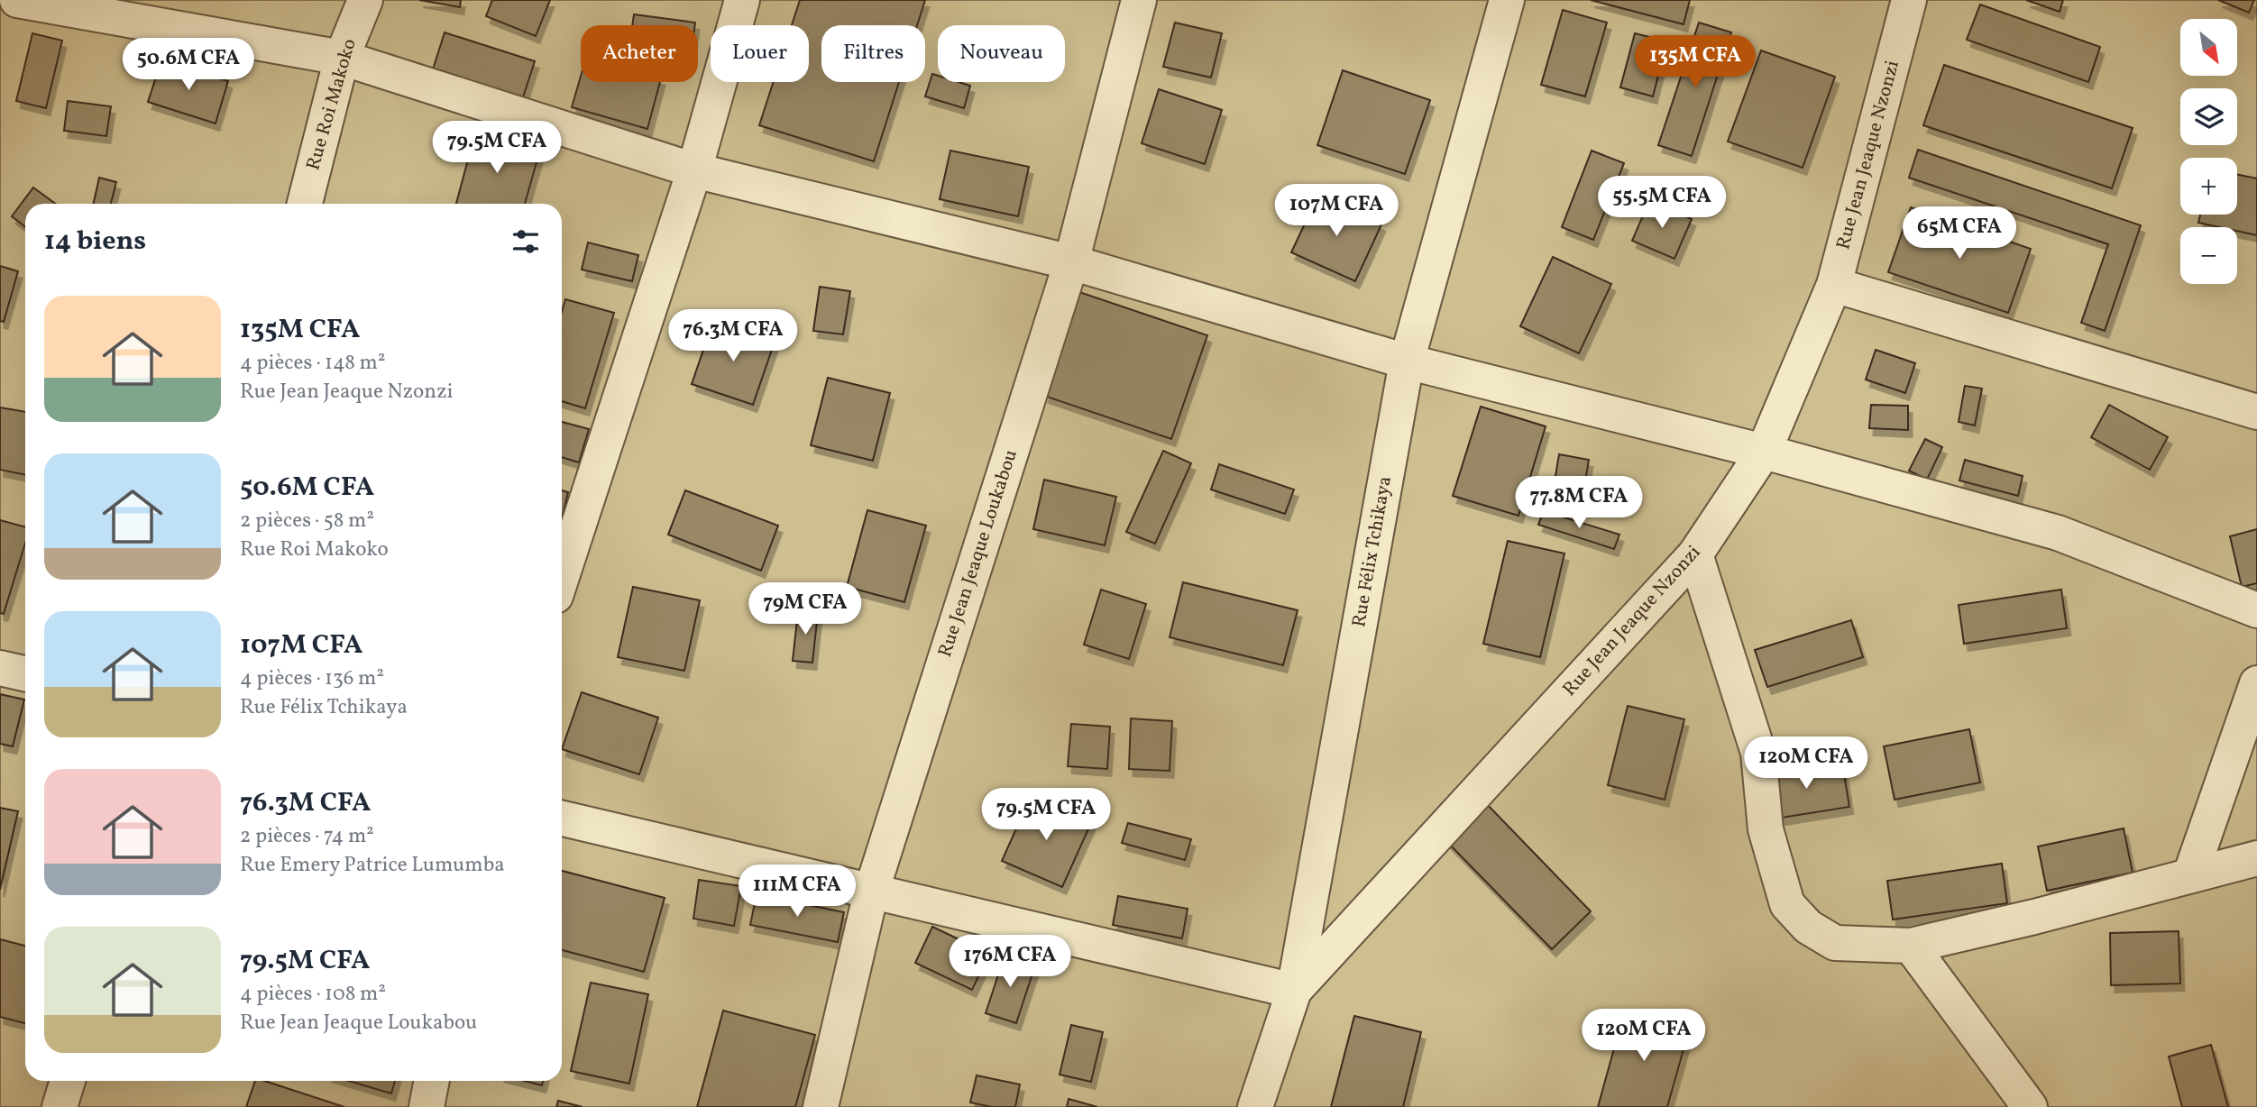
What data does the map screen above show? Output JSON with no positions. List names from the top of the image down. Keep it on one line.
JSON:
{"streets":{"street":["Rue Roi Makoko","Rue Jean Jeaque Nzonzi","Rue Félix Tchikaya","Rue Jean Jeaque Loukabou"]},"crossings":[["Rue Jean Jeaque Nzonzi","Rue Félix Tchikaya"]],"north":"bottom right","page":{"map_buttons":["+","−"],"chip":["Acheter","Louer","Filtres","Nouveau"],"price":["135M CFA","50.6M CFA","79.5M CFA","55.5M CFA","107M CFA","65M CFA","76.3M CFA","77.8M CFA","79M CFA","120M CFA","79.5M CFA","111M CFA","176M CFA","120M CFA"],"heading":"14 biens","list":[{"name":"135M CFA","note":"4 pièces · 148 m² · Rue Jean Jeaque Nzonzi"},{"name":"50.6M CFA","note":"2 pièces · 58 m² · Rue Roi Makoko"},{"name":"107M CFA","note":"4 pièces · 136 m² · Rue Félix Tchikaya"},{"name":"76.3M CFA","note":"2 pièces · 74 m² · Rue Emery Patrice Lumumba"},{"name":"79.5M CFA","note":"4 pièces · 108 m² · Rue Jean Jeaque Loukabou"}]}}
